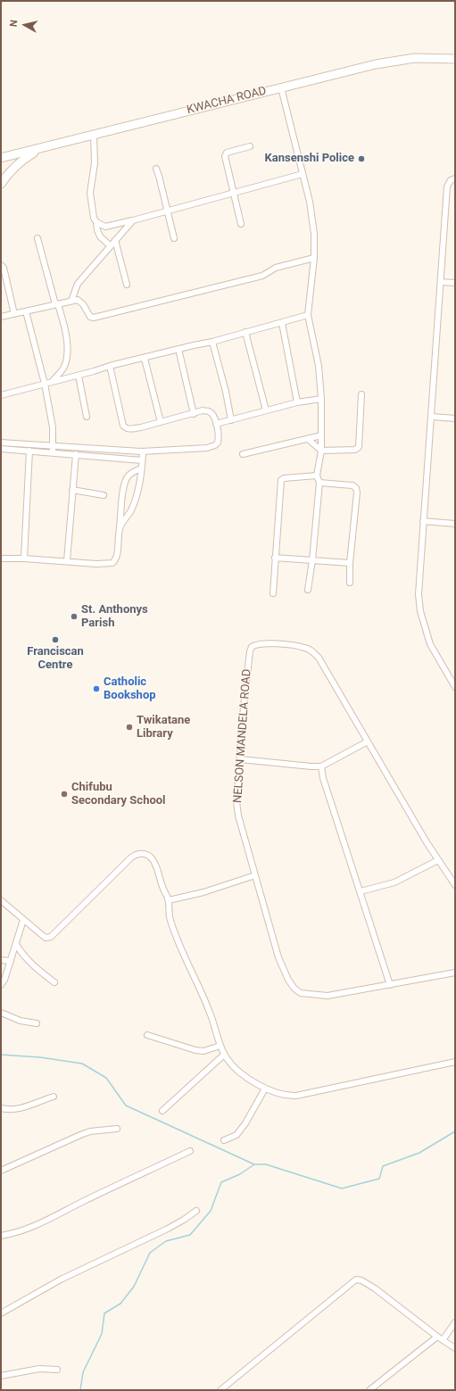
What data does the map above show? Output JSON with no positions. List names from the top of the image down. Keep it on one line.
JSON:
{"streets":{"main road":["KWACHA ROAD"],"street":["NELSON MANDELA ROAD"]},"places":["Kansenshi Police","St. Anthonys Parish","Franciscan Centre","Catholic Bookshop","Twikatane Library","Chifubu Secondary School"],"north":"left"}
